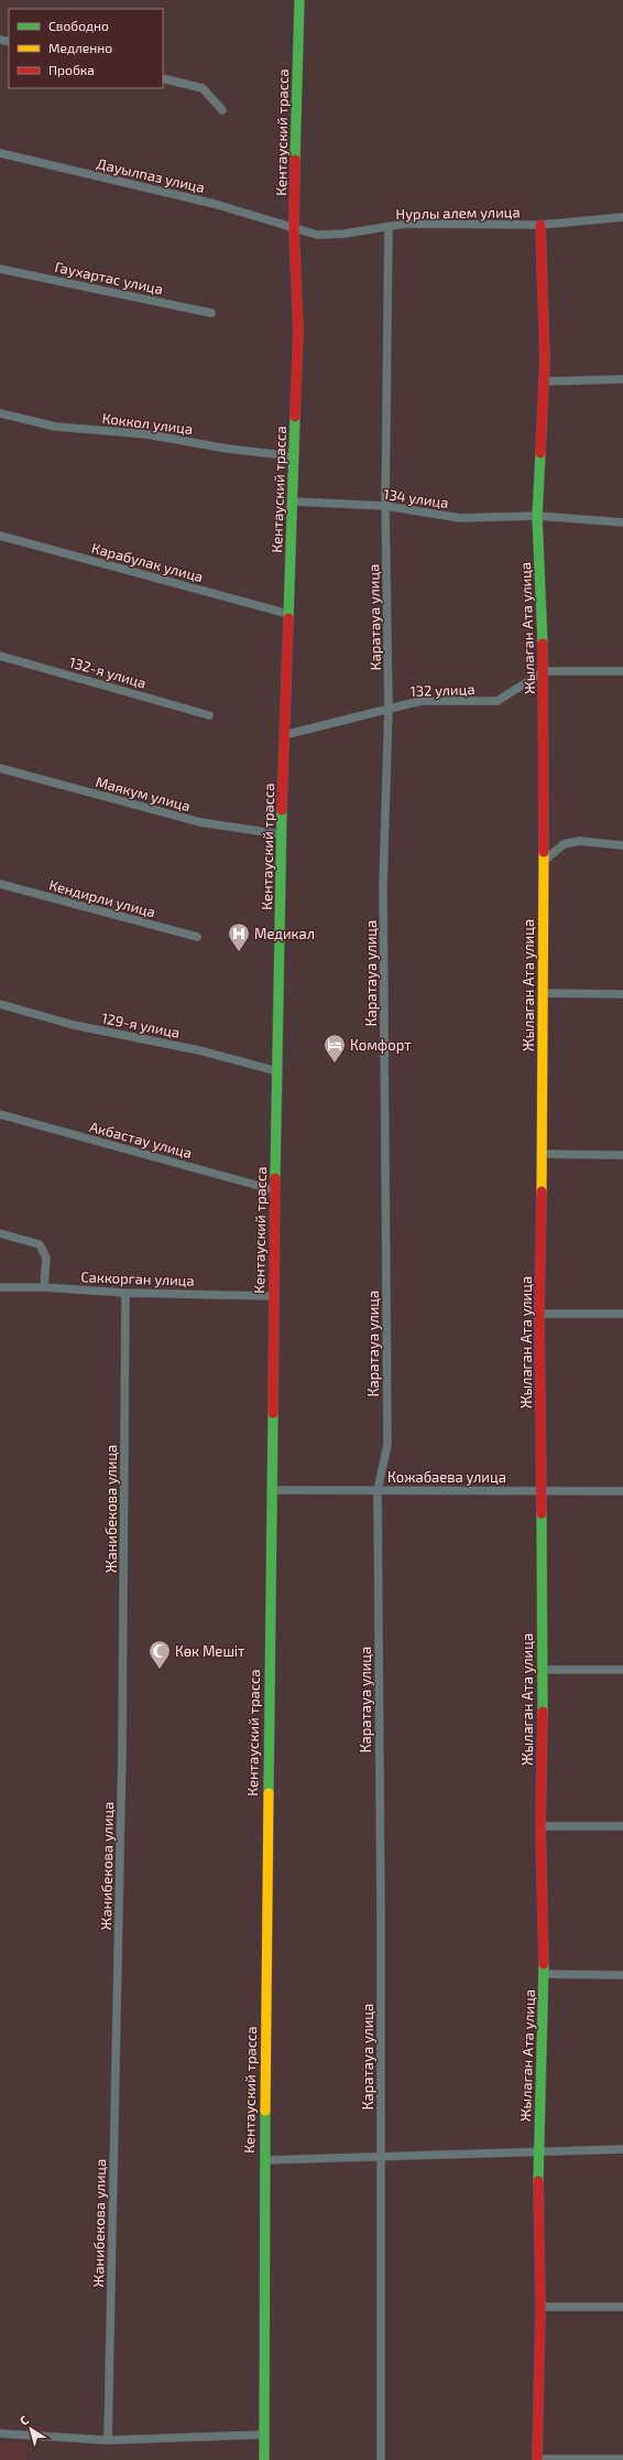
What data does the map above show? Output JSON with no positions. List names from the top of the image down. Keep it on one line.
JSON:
{"streets":{"main road":["Кентауский трасса","Жылаган Ата улица"],"street":["Дауылпаз улица","Нурлы алем улица","Гаухартас улица","Коккол улица","134 улица","Карабулак улица","Каратауа улица","132-я улица","132 улица","Маякум улица","Кендирли улица","129-я улица","Акбастау улица","Саккорган улица","Кожабаева улица","Жанибекова улица"]},"crossings":[["Кентауский трасса","Дауылпаз улица"],["Кентауский трасса","Нурлы алем улица"],["Кентауский трасса","Коккол улица"],["Кентауский трасса","134 улица"],["Кентауский трасса","Карабулак улица"],["Кентауский трасса","132 улица"],["Кентауский трасса","Маякум улица"],["Кентауский трасса","129-я улица"],["Кентауский трасса","Акбастау улица"],["Кентауский трасса","Саккорган улица"],["Кентауский трасса","Кожабаева улица"],["Дауылпаз улица","Нурлы алем улица"],["Нурлы алем улица","Каратауа улица"],["Нурлы алем улица","Жылаган Ата улица"],["134 улица","Каратауа улица"],["134 улица","Жылаган Ата улица"],["Каратауа улица","132 улица"],["Каратауа улица","Кожабаева улица"],["Жылаган Ата улица","132 улица"],["Жылаган Ата улица","Кожабаева улица"],["Саккорган улица","Жанибекова улица"]],"places":{"hospital":["Медикал"],"hotel":["Комфорт"],"mosque":["Көк Мешіт"]},"legend":["Свободно","Медленно","Пробка"],"north":"top left"}
